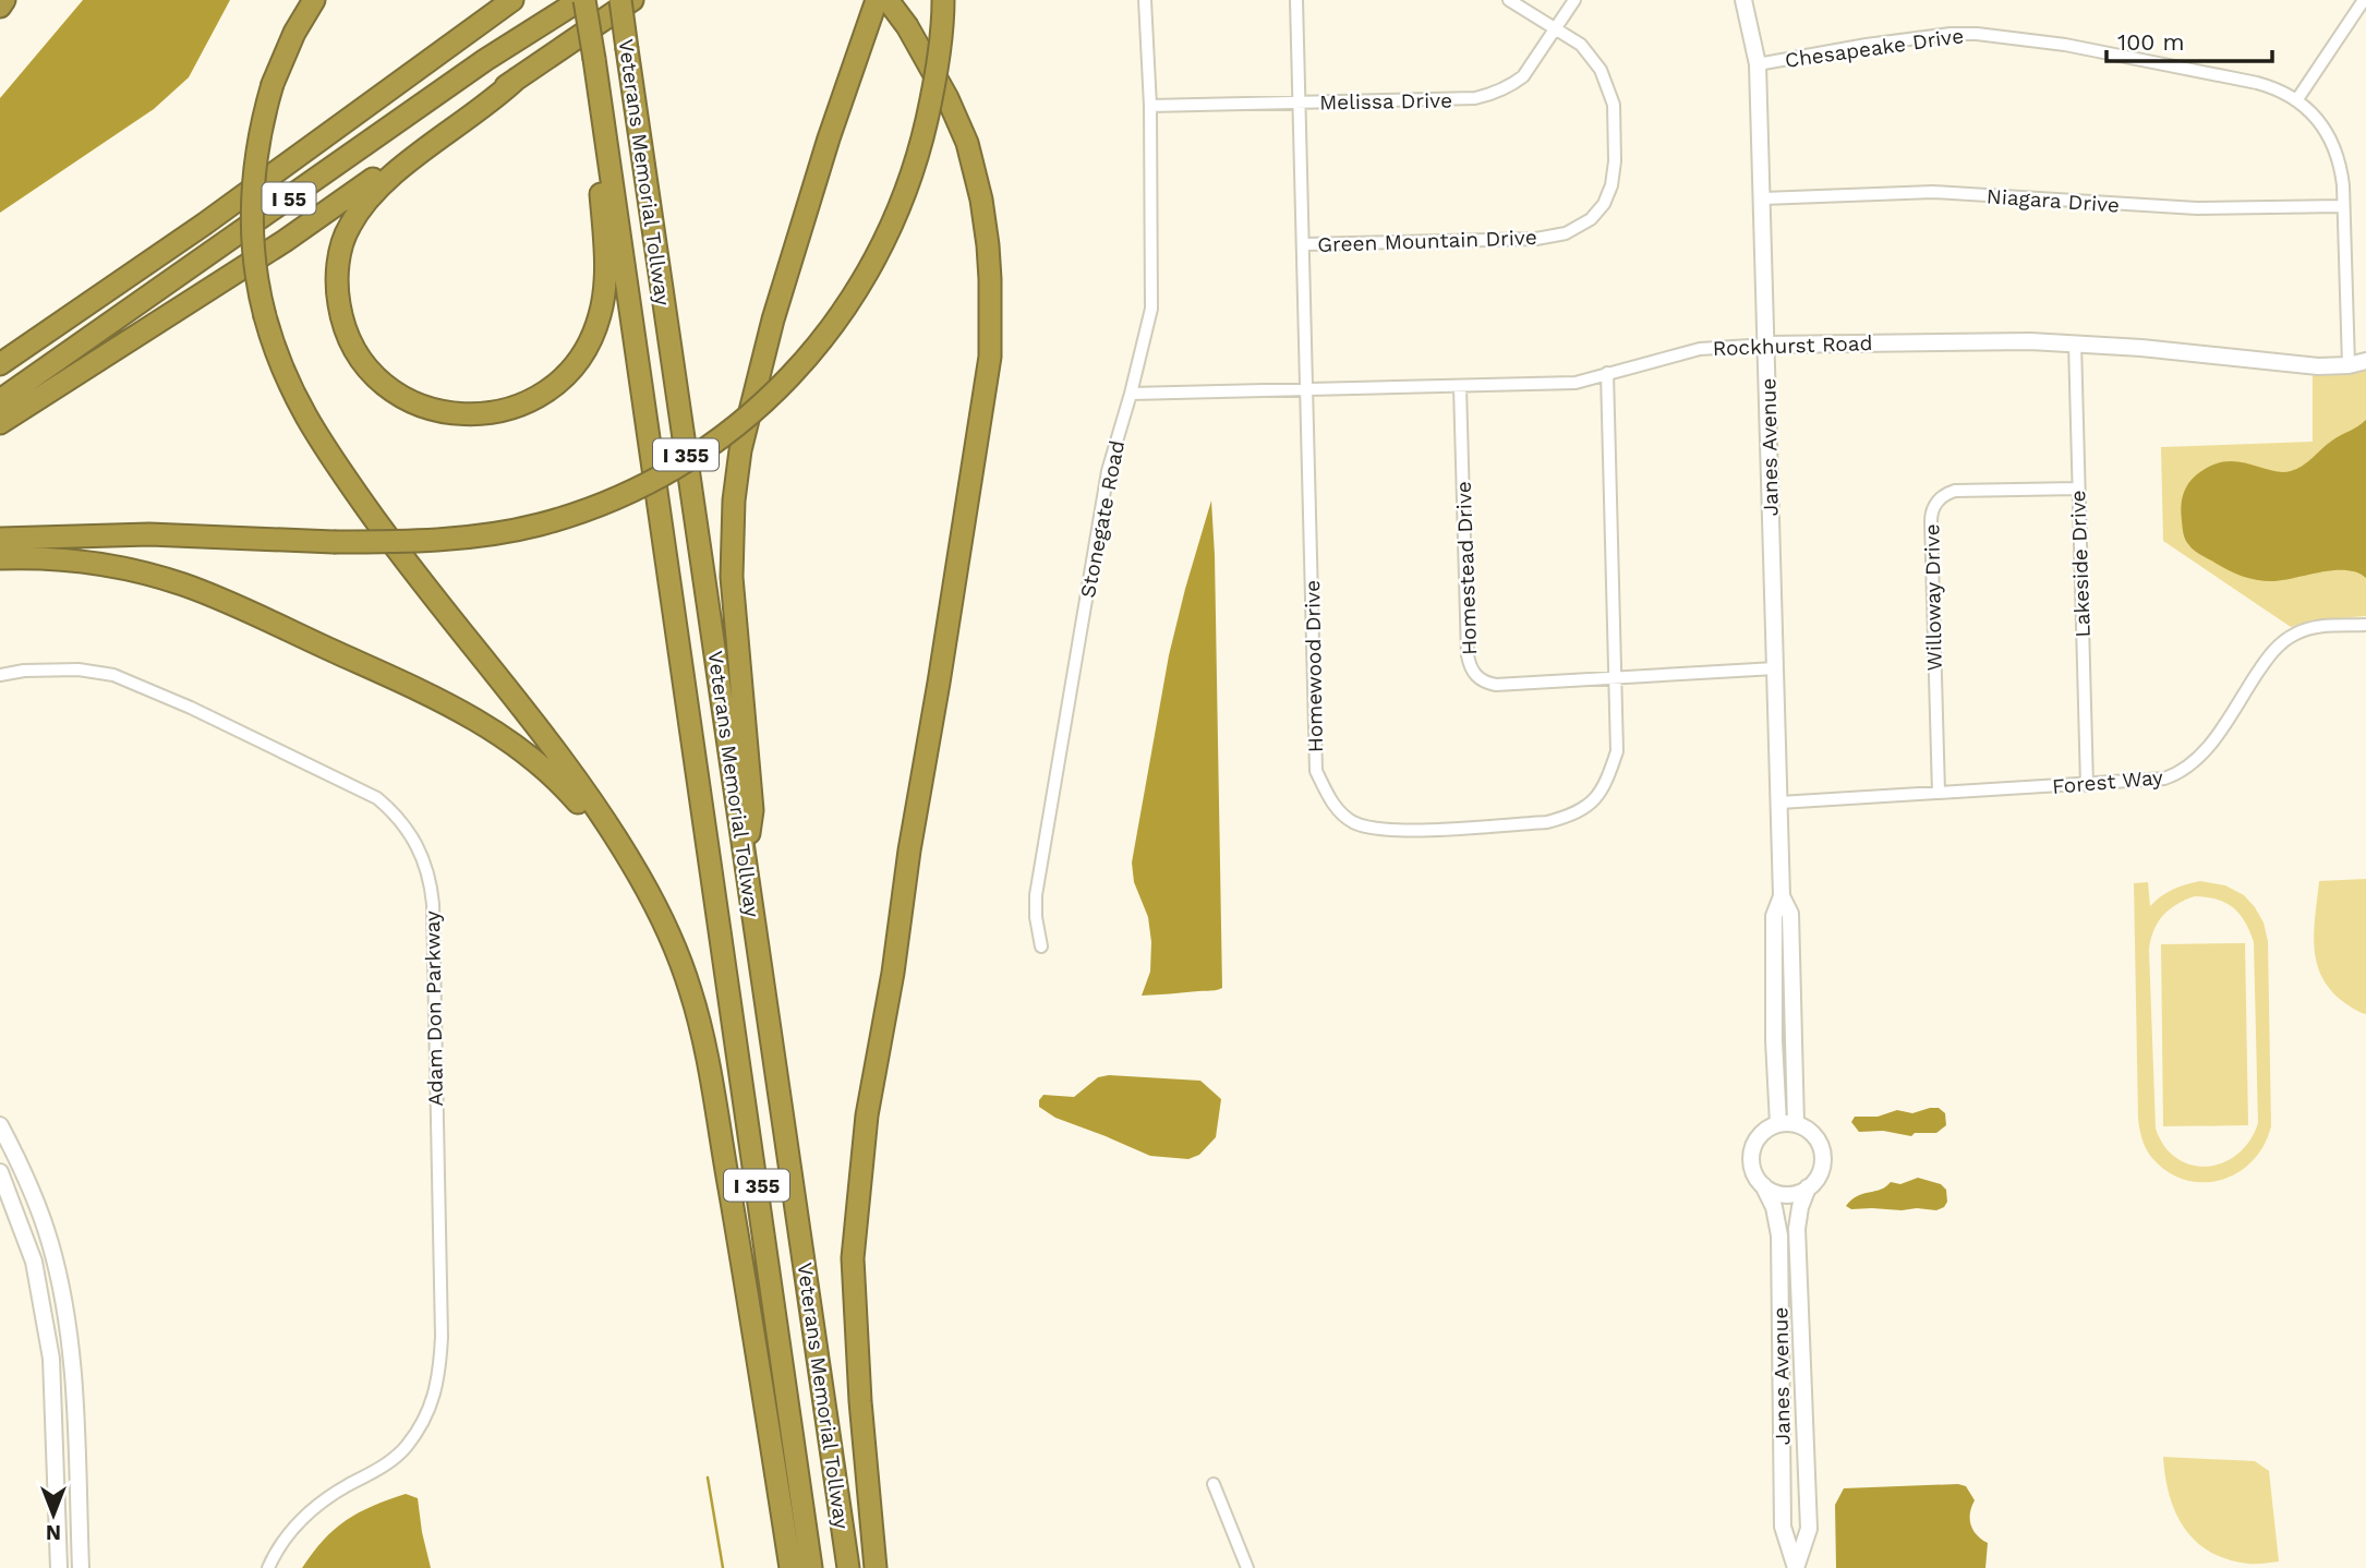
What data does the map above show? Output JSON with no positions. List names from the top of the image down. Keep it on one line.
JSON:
{"streets":{"highway":["Veterans Memorial Tollway","I 55","I 355"],"street":["Chesapeake Drive","Melissa Drive","Niagara Drive","Green Mountain Drive","Rockhurst Road","Janes Avenue","Stonegate Road","Lakeside Drive","Homestead Drive","Willoway Drive","Homewood Drive","Forest Way","Adam Don Parkway"]},"crossings":[["Chesapeake Drive","Niagara Drive"],["Chesapeake Drive","Rockhurst Road"],["Chesapeake Drive","Janes Avenue"],["Melissa Drive","Green Mountain Drive"],["Melissa Drive","Stonegate Road"],["Melissa Drive","Homewood Drive"],["Veterans Memorial Tollway","I 55"],["Niagara Drive","Janes Avenue"],["Green Mountain Drive","Homewood Drive"],["Rockhurst Road","Janes Avenue"],["Rockhurst Road","Stonegate Road"],["Rockhurst Road","Lakeside Drive"],["Rockhurst Road","Homestead Drive"],["Rockhurst Road","Homewood Drive"],["Janes Avenue","Homestead Drive"],["Janes Avenue","Forest Way"],["Lakeside Drive","Willoway Drive"],["Lakeside Drive","Forest Way"],["Homestead Drive","Homewood Drive"],["Willoway Drive","Forest Way"]],"scale_bar":"100 m","north":"bottom"}
